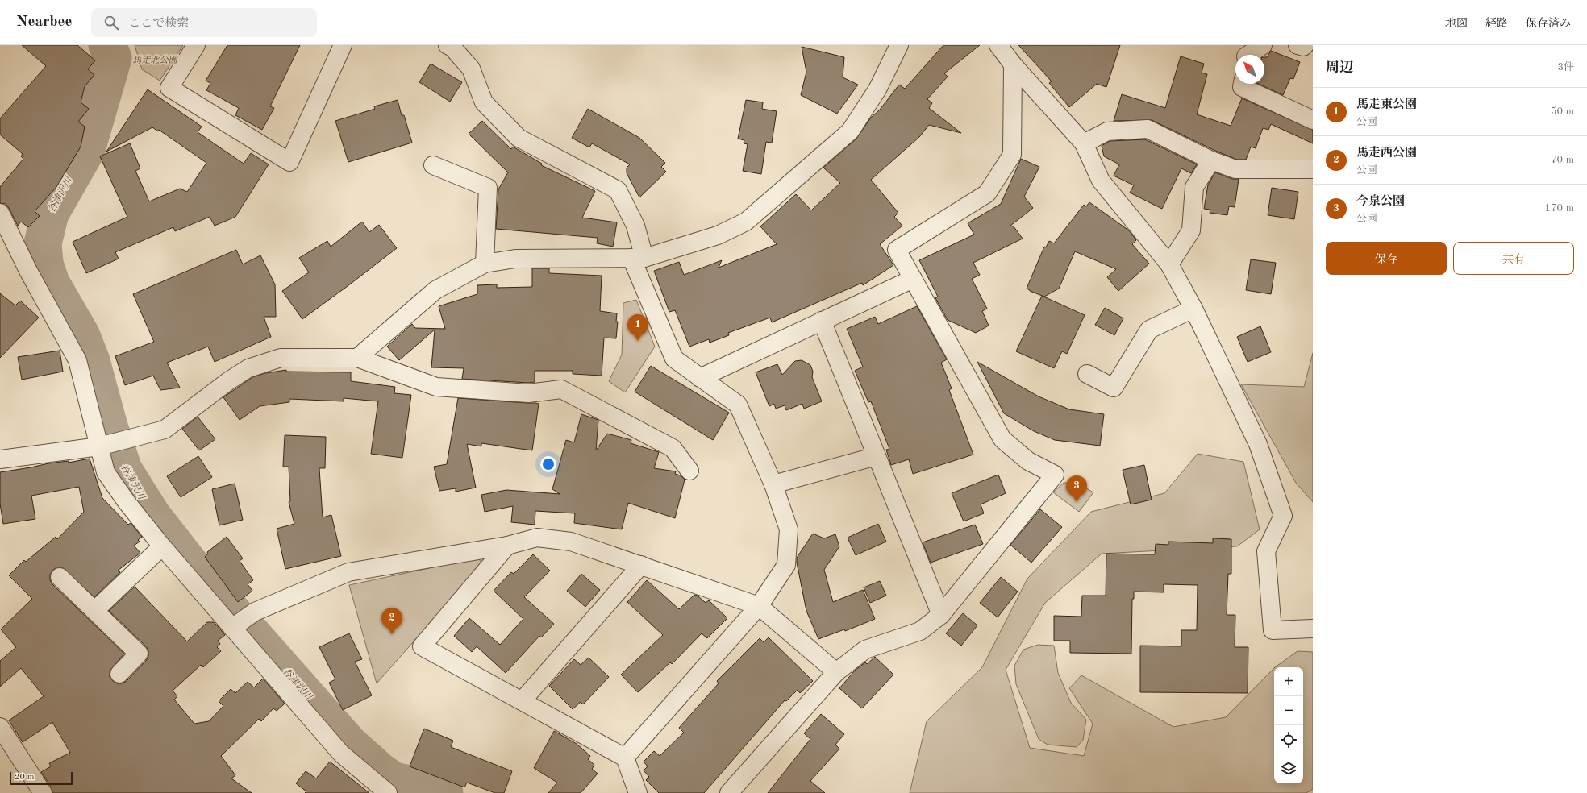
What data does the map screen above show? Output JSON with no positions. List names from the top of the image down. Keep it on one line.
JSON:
{"water":["谷津沢川"],"parks":["馬走北公園"],"scale_bar":"20 m","north":"top left","page":{"header":"Nearbee","search":"ここで検索","nav":["地図","経路","保存済み"],"heading":["周辺","3件"],"list":[{"mark":"1","name":"馬走東公園","note":"公園","value":"50 m"},{"mark":"2","name":"馬走西公園","note":"公園","value":"70 m"},{"mark":"3","name":"今泉公園","note":"公園","value":"170 m"}],"buttons":["保存","共有"],"pins":["1","3","2"],"map_buttons":["+","−"],"scale":"20 m"}}
